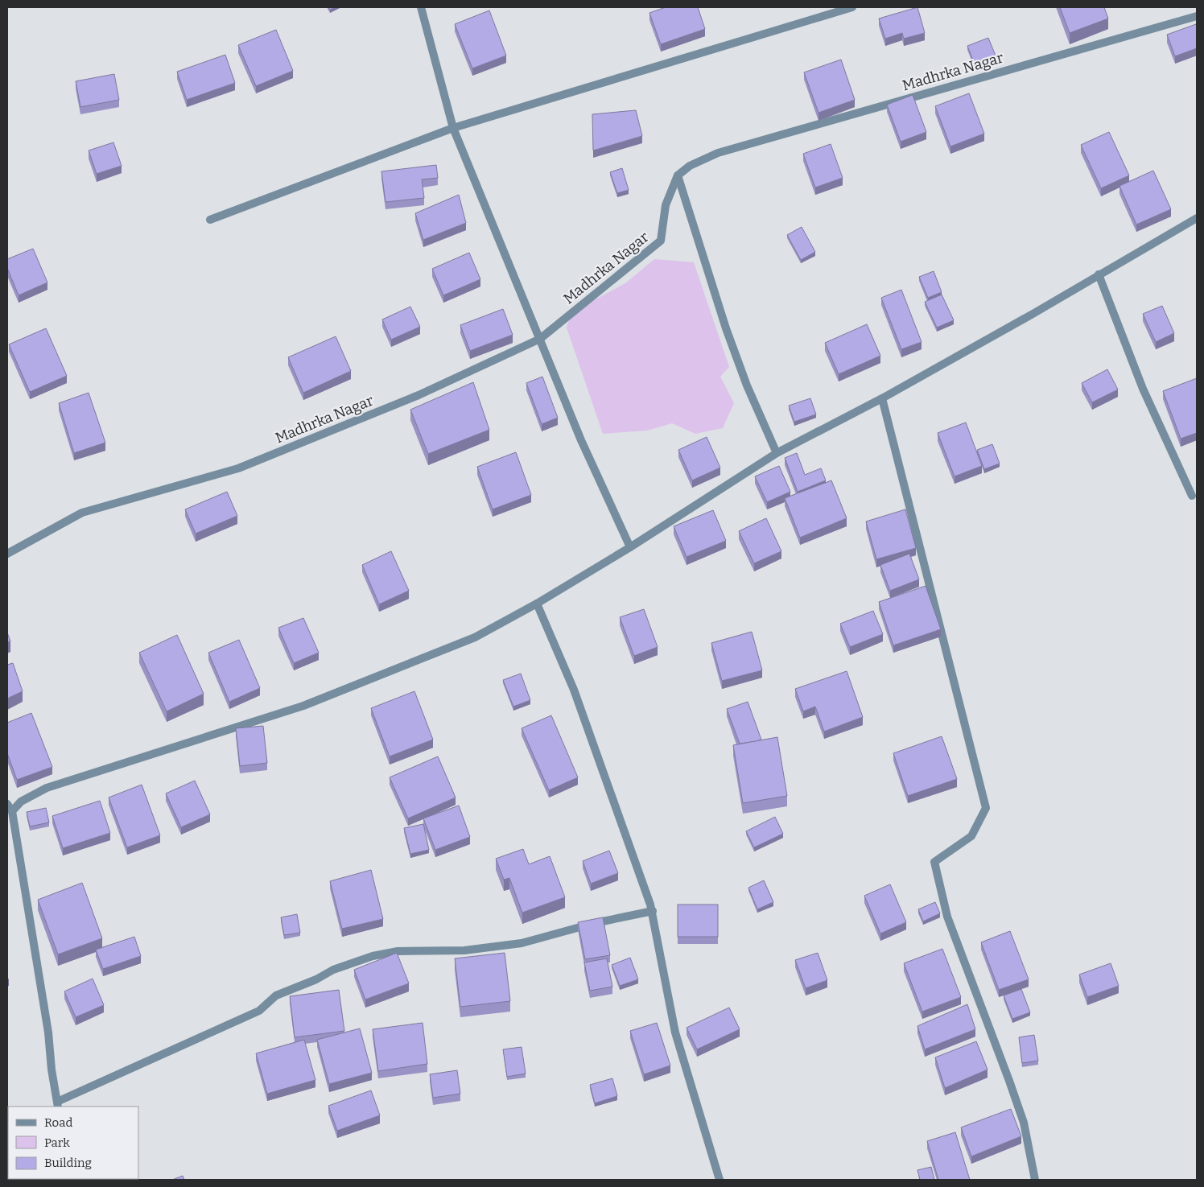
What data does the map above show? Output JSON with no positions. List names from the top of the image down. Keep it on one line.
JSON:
{"streets":{"street":["Madhrka Nagar"]},"legend":["Road","Park","Building"]}
